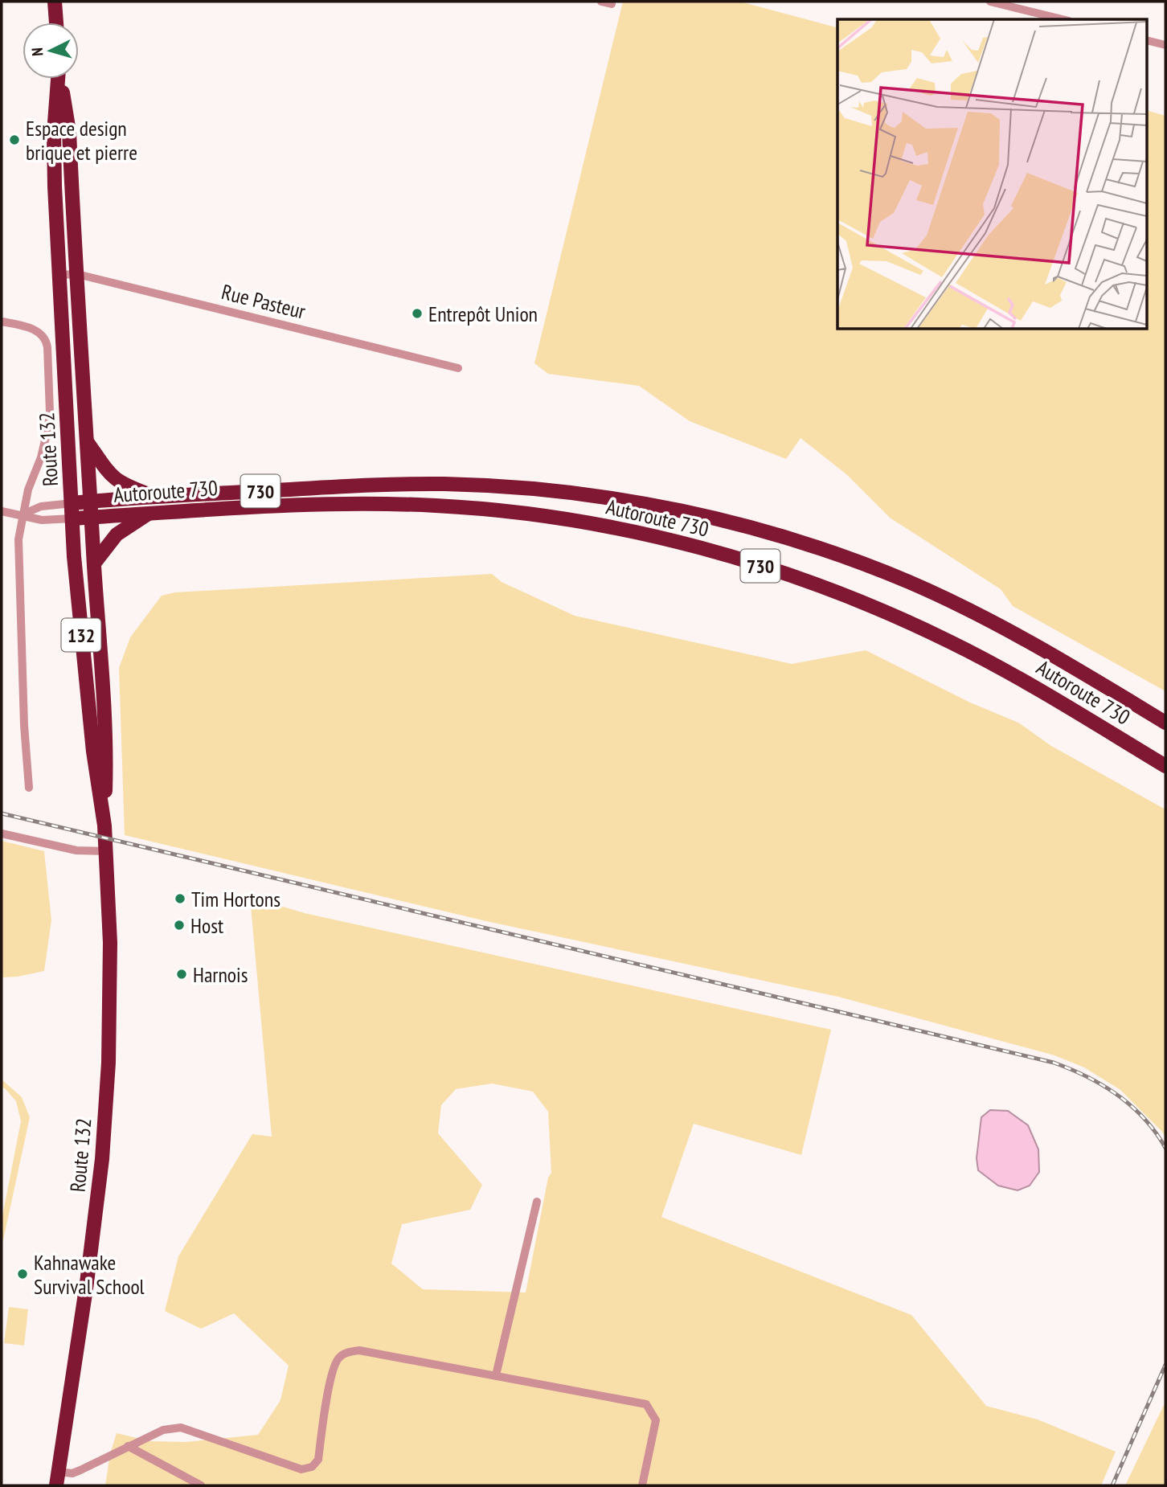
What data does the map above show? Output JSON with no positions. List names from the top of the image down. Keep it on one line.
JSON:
{"streets":{"highway":["Route 132","Autoroute 730","730","132"],"street":["Rue Pasteur"]},"crossings":[["Rue Pasteur","Route 132"],["Route 132","Autoroute 730"]],"places":["Espace design brique et pierre","Entrepôt Union","Tim Hortons","Host","Harnois","Kahnawake Survival School"],"north":"left"}
